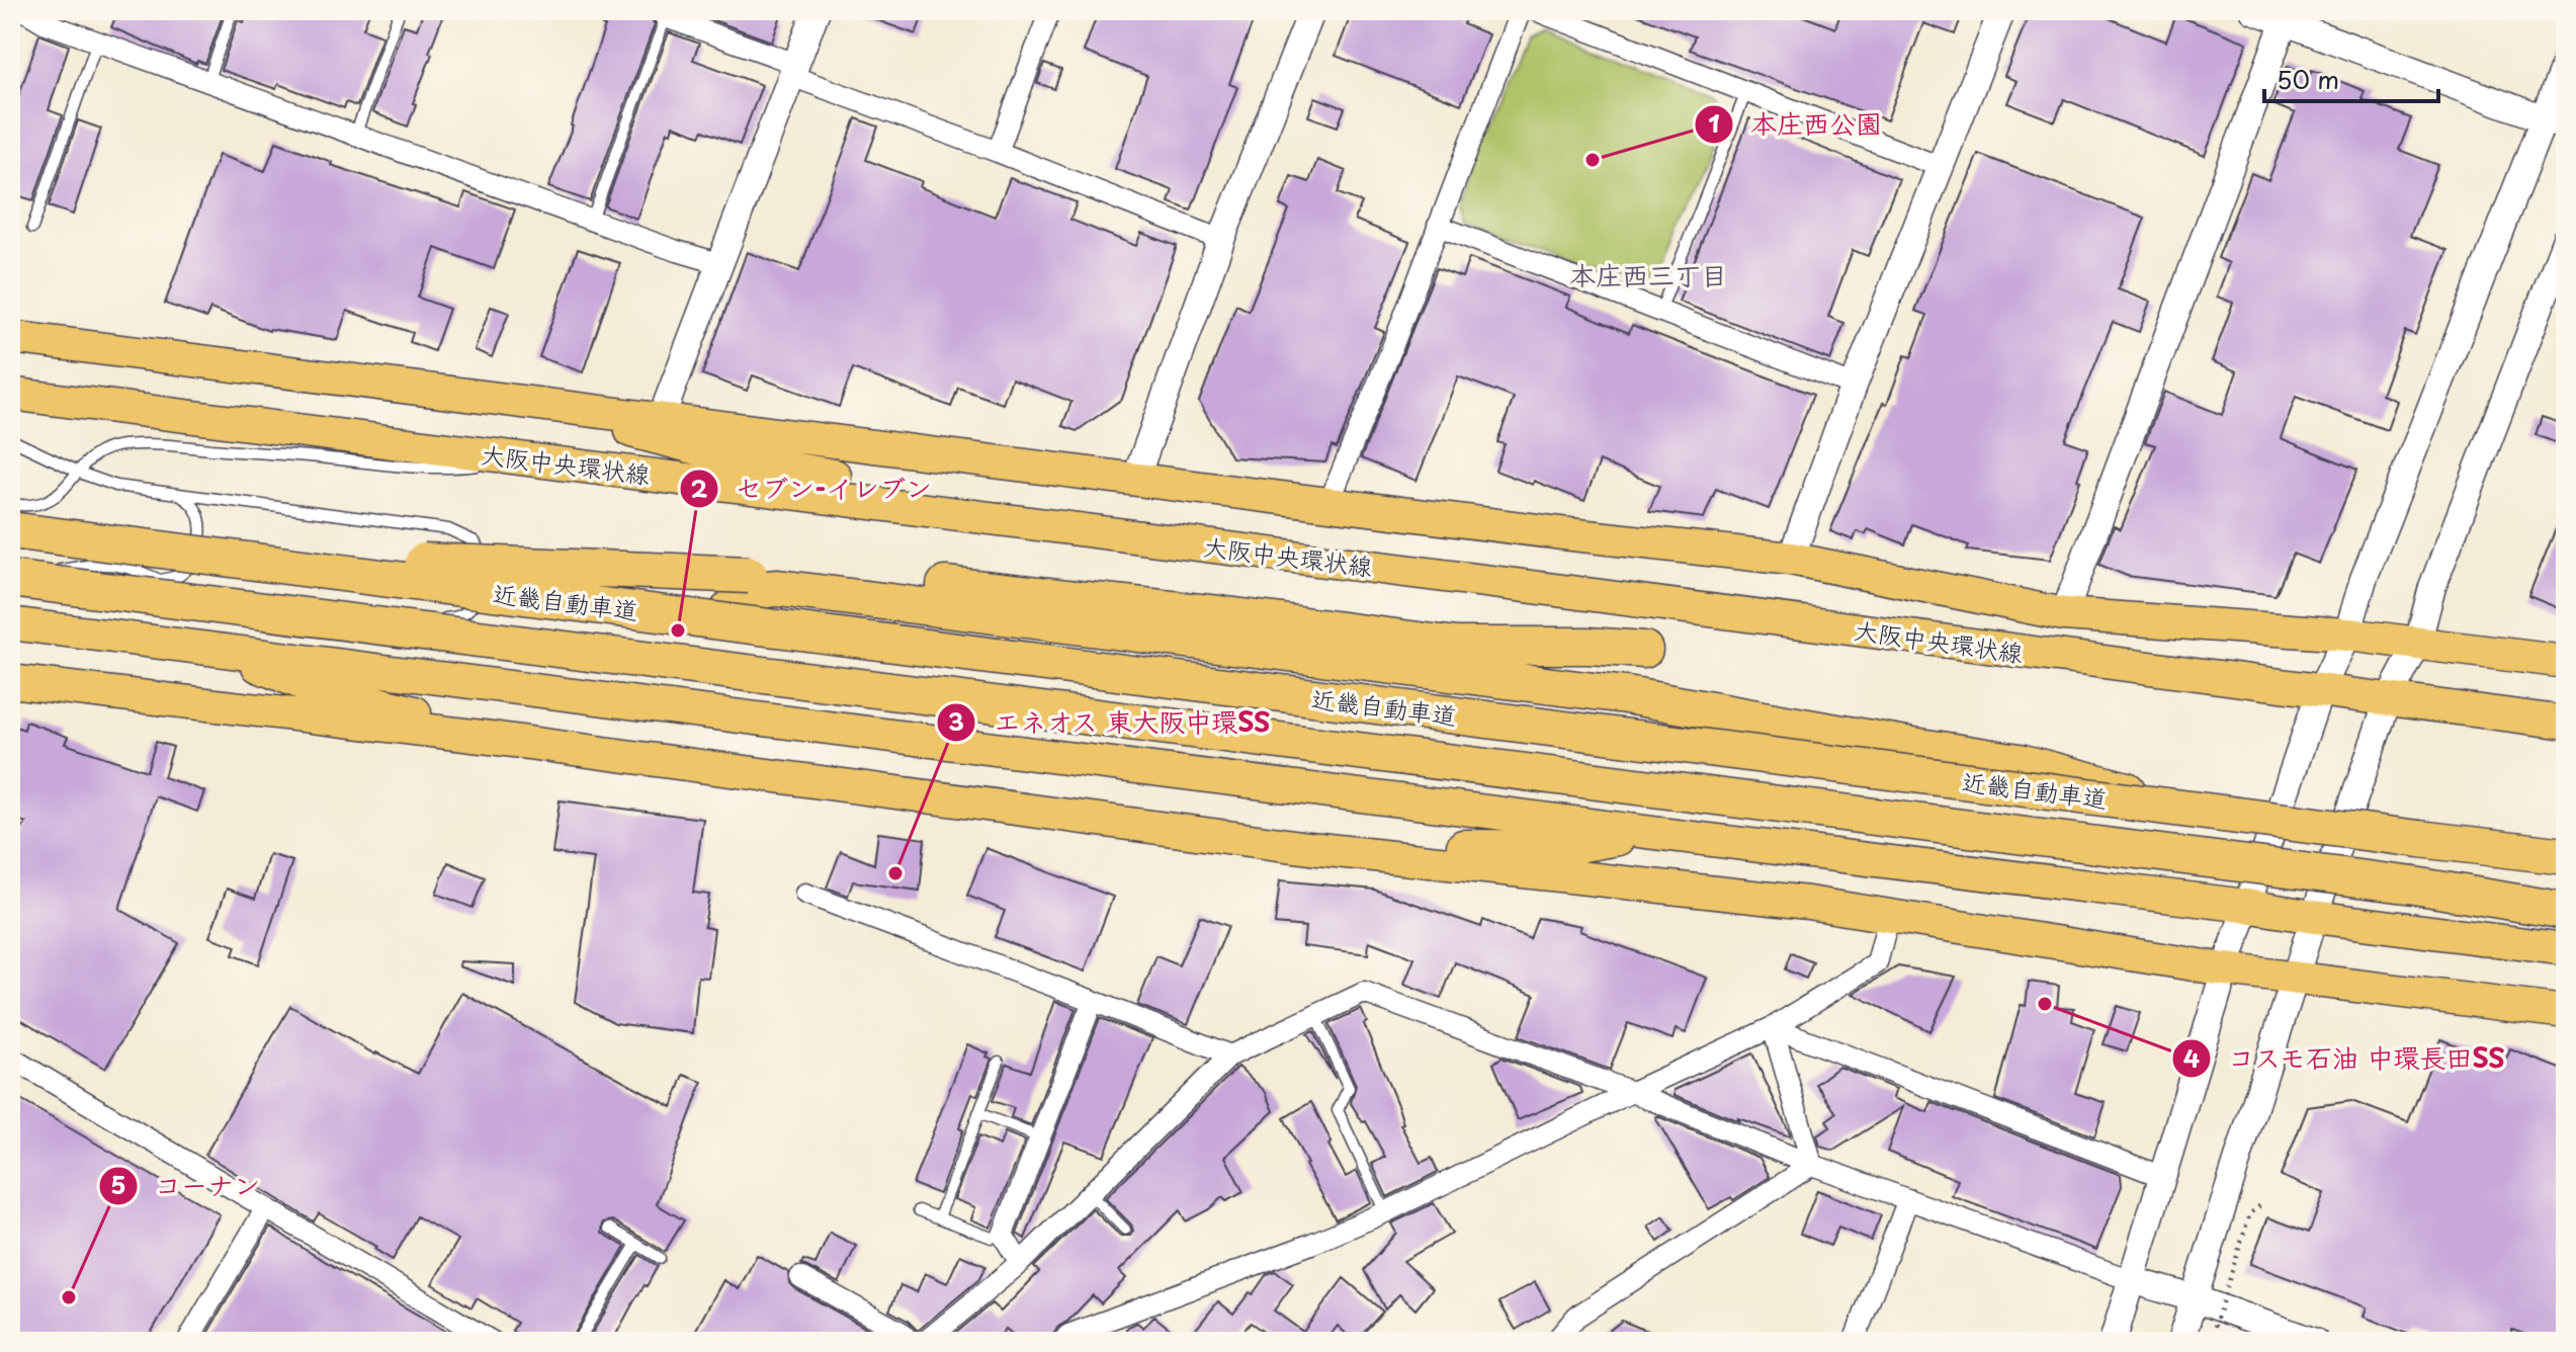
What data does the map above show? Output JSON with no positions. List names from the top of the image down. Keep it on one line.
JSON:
{"streets":{"highway":["近畿自動車道"],"main road":["大阪中央環状線"]},"districts":["本庄西三丁目"],"places":["本庄西公園","セブン-イレブン","エネオス 東大阪中環SS","コスモ石油 中環長田SS","コーナン"],"scale_bar":"50 m"}
